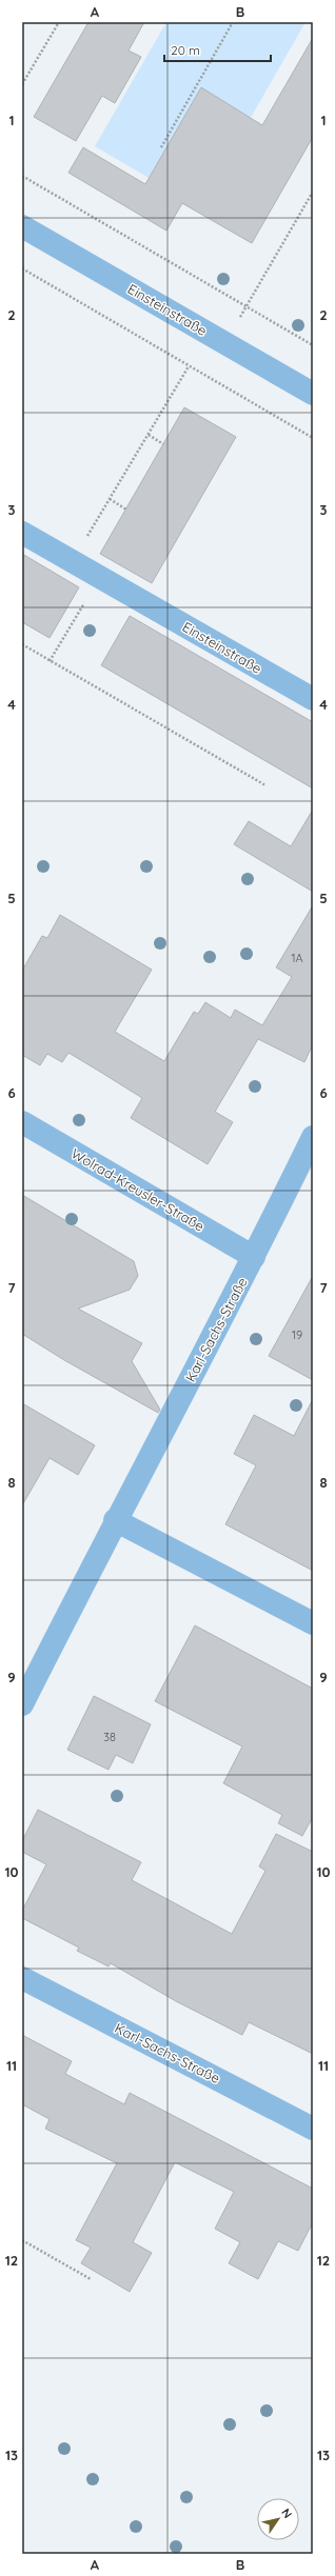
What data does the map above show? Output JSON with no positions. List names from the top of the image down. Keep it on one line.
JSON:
{"streets":{"street":["Einsteinstraße","Wolrad-Kreusler-Straße","Karl-Sachs-Straße"]},"crossings":[["Wolrad-Kreusler-Straße","Karl-Sachs-Straße"]],"house_numbers":["1A","19","38"],"scale_bar":"20 m","north":"top right","grid":{"columns":["A","B"],"rows":["1","2","3","4","5","6","7","8","9","10","11","12","13"]}}
